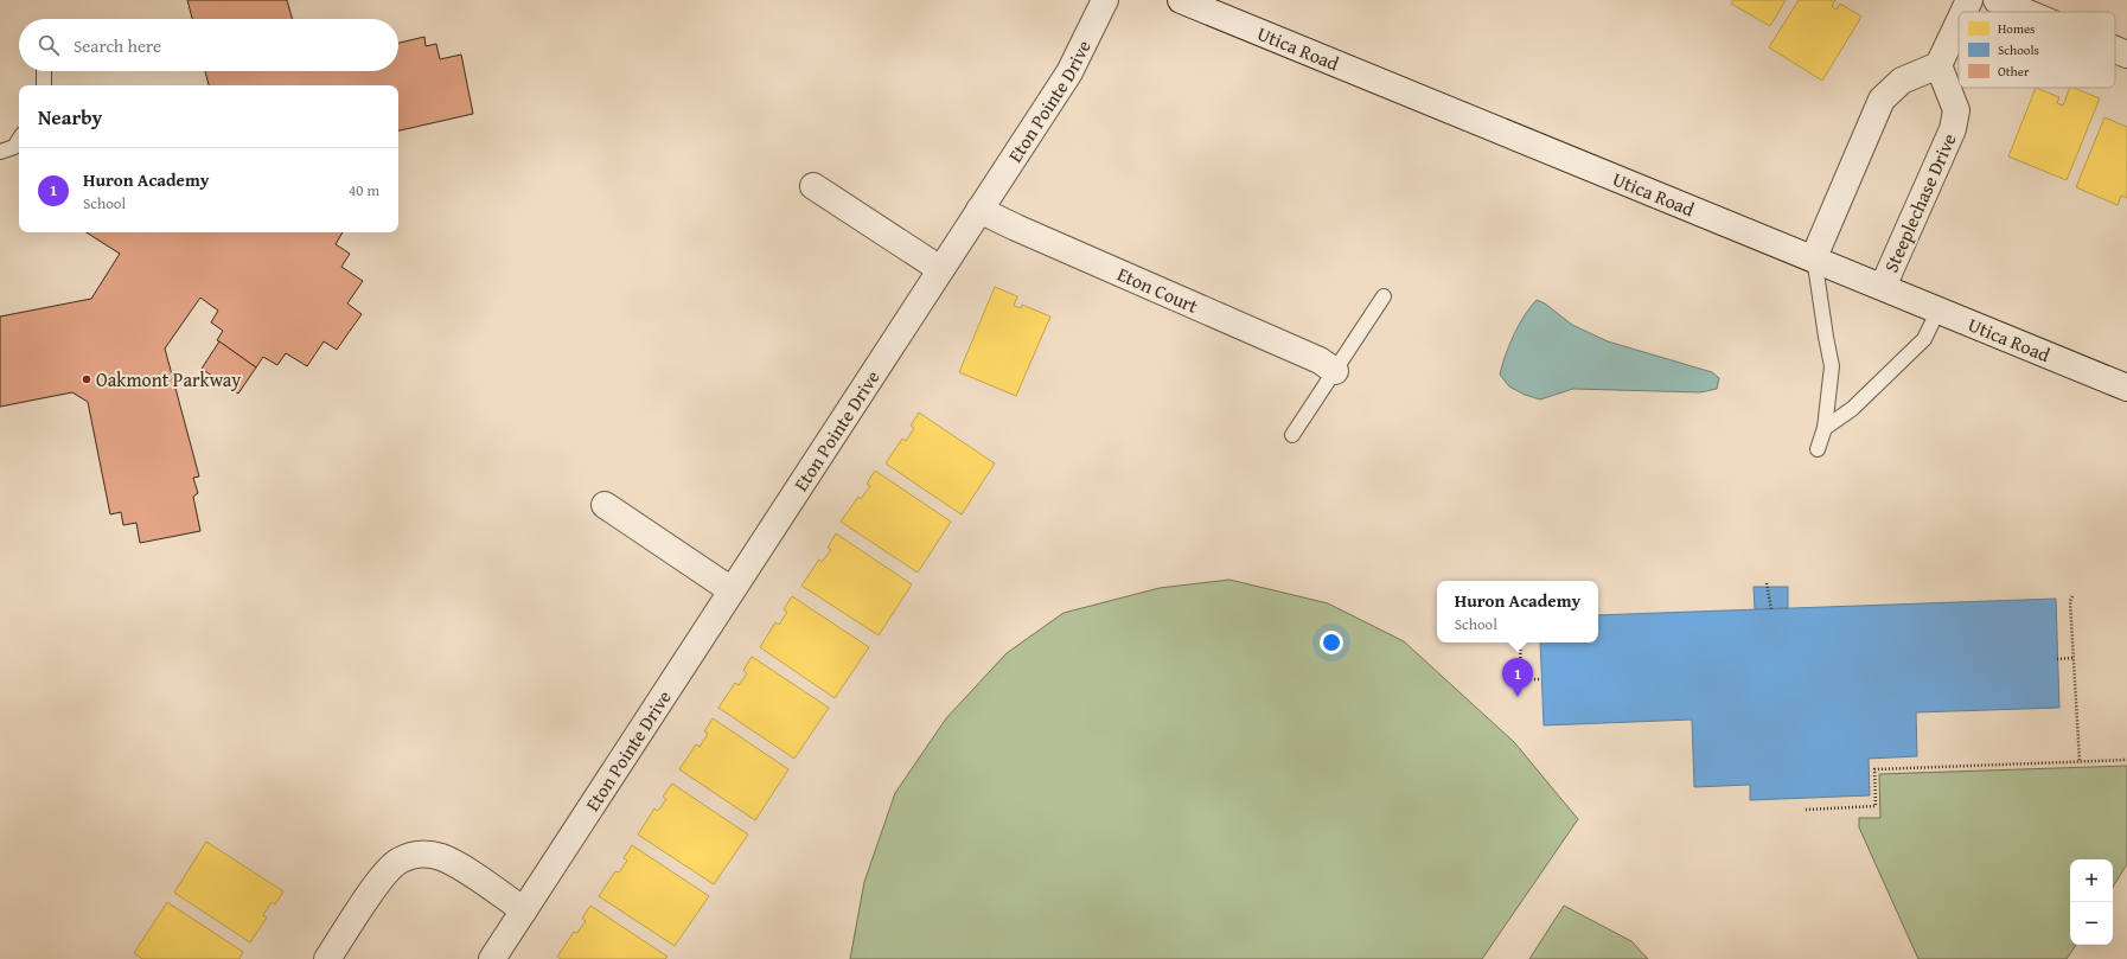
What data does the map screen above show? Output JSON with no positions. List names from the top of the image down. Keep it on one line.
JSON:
{"streets":{"street":["Utica Road","Eton Pointe Drive","Steeplechase Drive","Eton Court"]},"crossings":[["Utica Road","Steeplechase Drive"],["Eton Pointe Drive","Eton Court"]],"places":["Oakmont Parkway"],"legend":["Homes","Schools","Other"],"page":{"search":"Search here","heading":"Nearby","list":[{"mark":"1","name":"Huron Academy","note":"School","value":"40 m"}],"popup":["Huron Academy","School"],"pins":"1","map_buttons":["+","−"]}}
